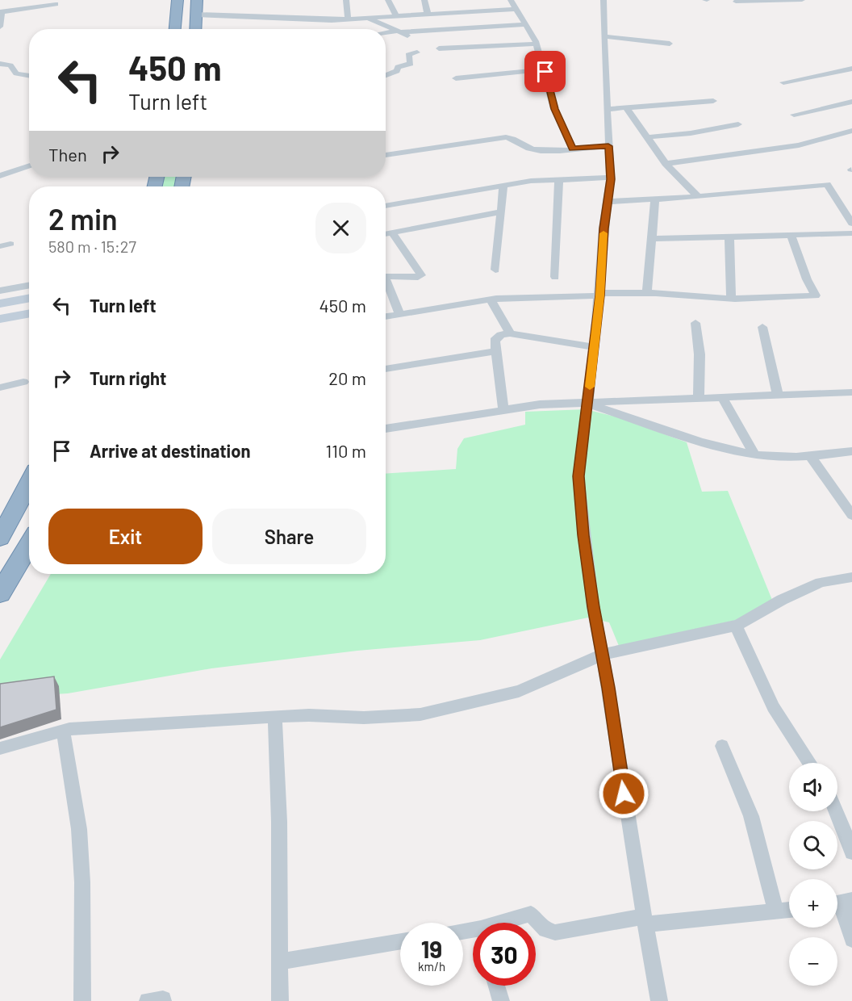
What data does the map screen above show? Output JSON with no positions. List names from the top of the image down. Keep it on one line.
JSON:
{"page":{"turn":["450 m","Turn left"],"then":"Then","heading":["2 min","580 m · 15:27"],"list":[{"name":"Turn left","value":"450 m"},{"name":"Turn right","value":"20 m"},{"name":"Arrive at destination","value":"110 m"}],"buttons":["Exit","Share"],"map_buttons":["+","−"],"speed":"19 km/h","limit":"30"}}
